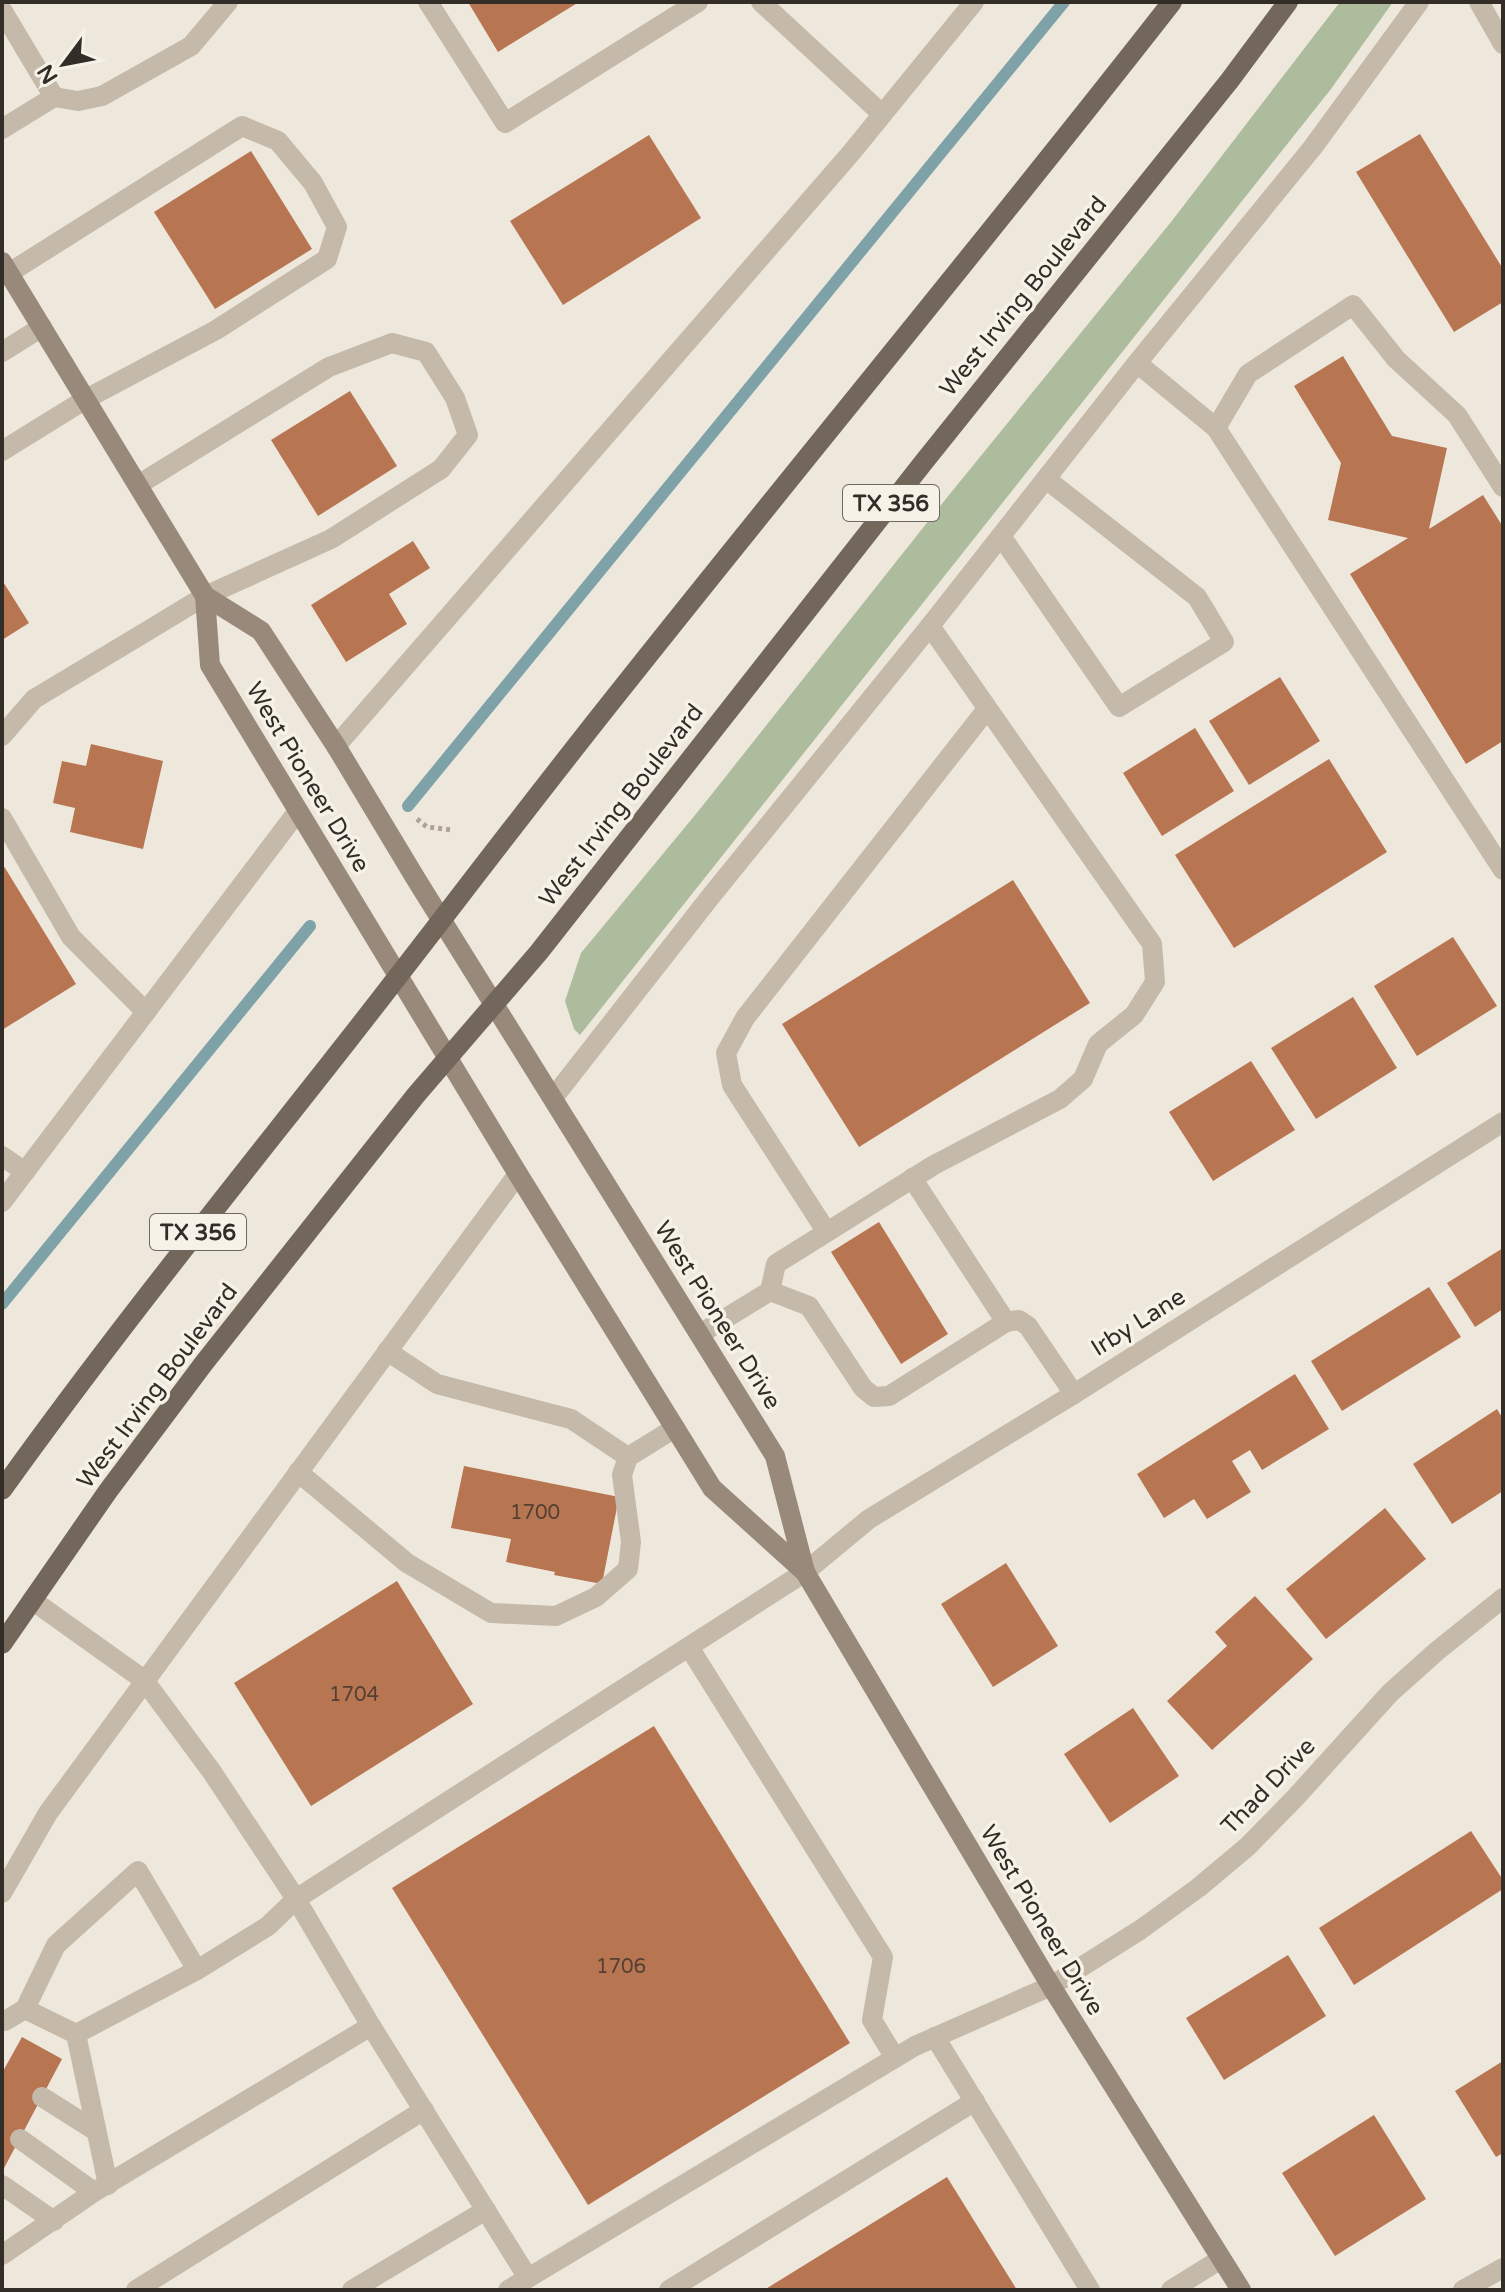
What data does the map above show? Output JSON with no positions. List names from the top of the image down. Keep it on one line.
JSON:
{"streets":{"main road":["West Irving Boulevard","TX 356","West Pioneer Drive"],"street":["Irby Lane","Thad Drive"]},"crossings":[["West Irving Boulevard","West Pioneer Drive"],["TX 356","West Pioneer Drive"],["West Pioneer Drive","Irby Lane"],["West Pioneer Drive","Thad Drive"]],"house_numbers":["1700","1704","1706"],"north":"bottom left"}
